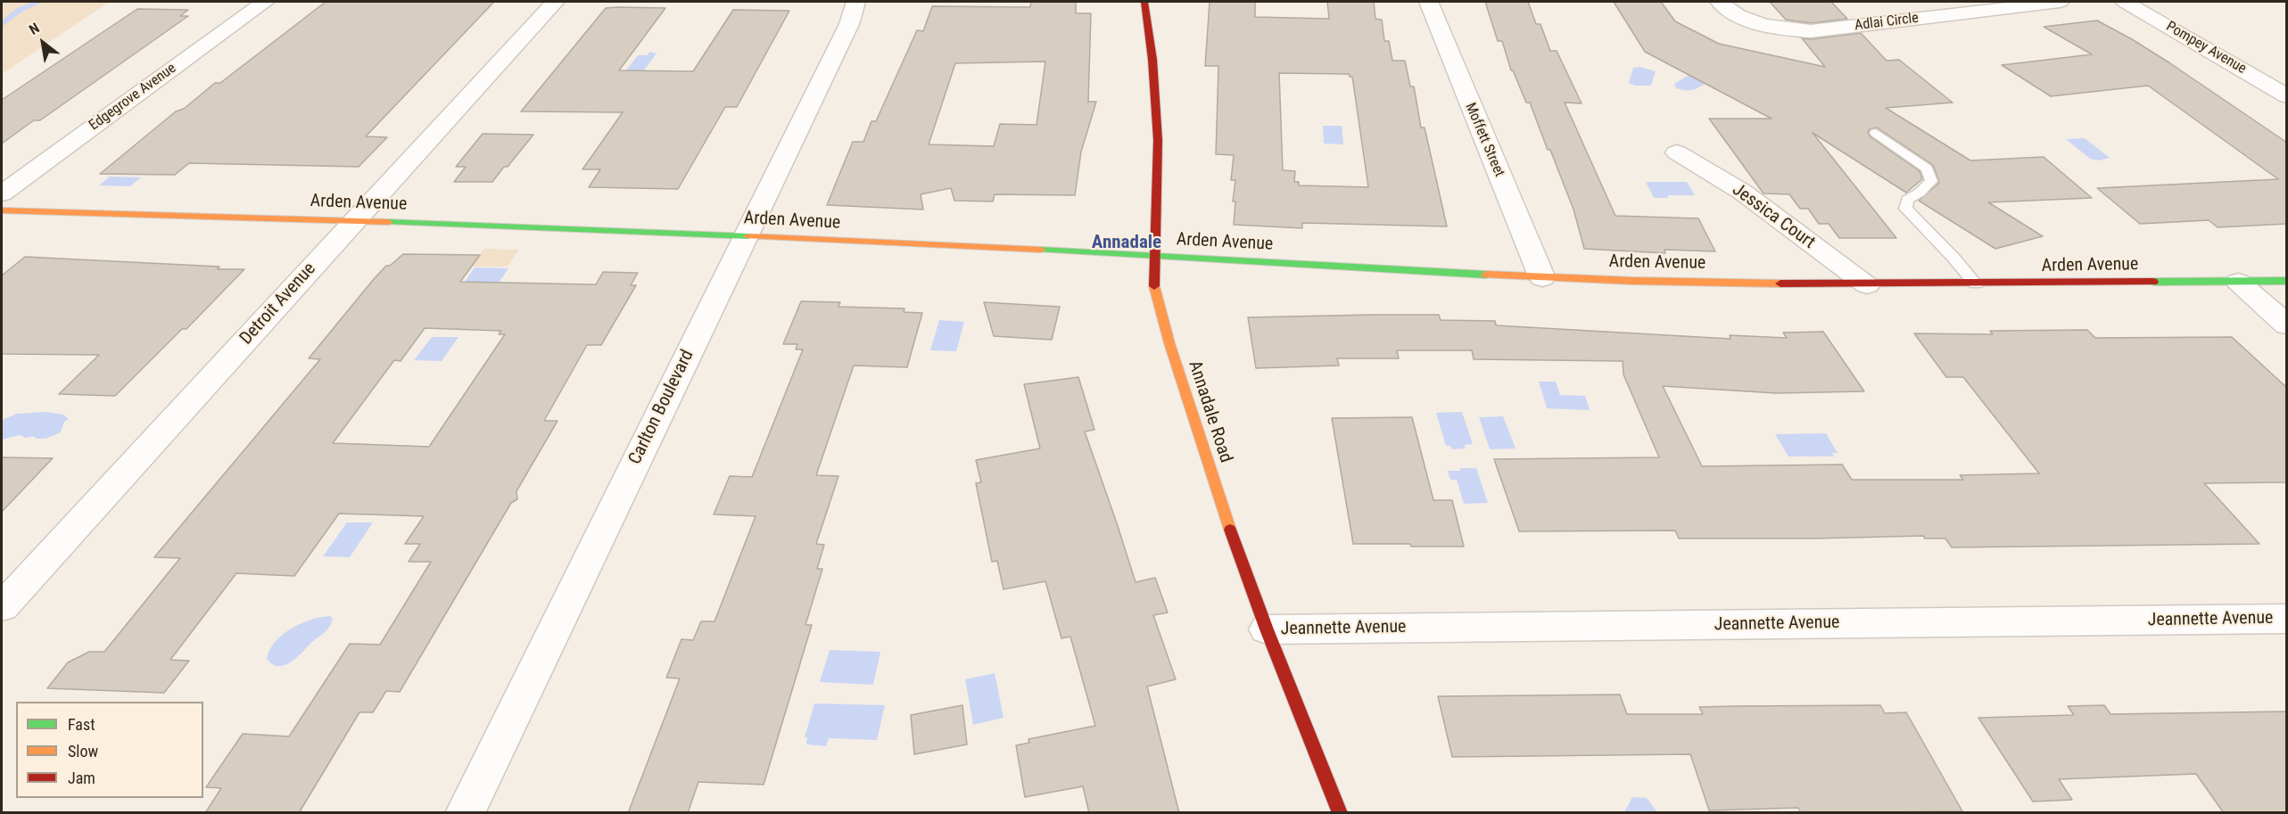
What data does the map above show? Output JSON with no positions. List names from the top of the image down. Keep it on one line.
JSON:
{"streets":{"street":["Adlai Circle","Pompey Avenue","Edgegrove Avenue","Moffett Street","Arden Avenue","Jessica Court","Detroit Avenue","Carlton Boulevard","Annadale Road","Jeannette Avenue"]},"crossings":[["Moffett Street","Arden Avenue"],["Arden Avenue","Jessica Court"],["Arden Avenue","Detroit Avenue"],["Arden Avenue","Carlton Boulevard"],["Arden Avenue","Annadale Road"],["Annadale Road","Jeannette Avenue"]],"districts":["Annadale"],"legend":["Fast","Slow","Jam"],"north":"top left"}
